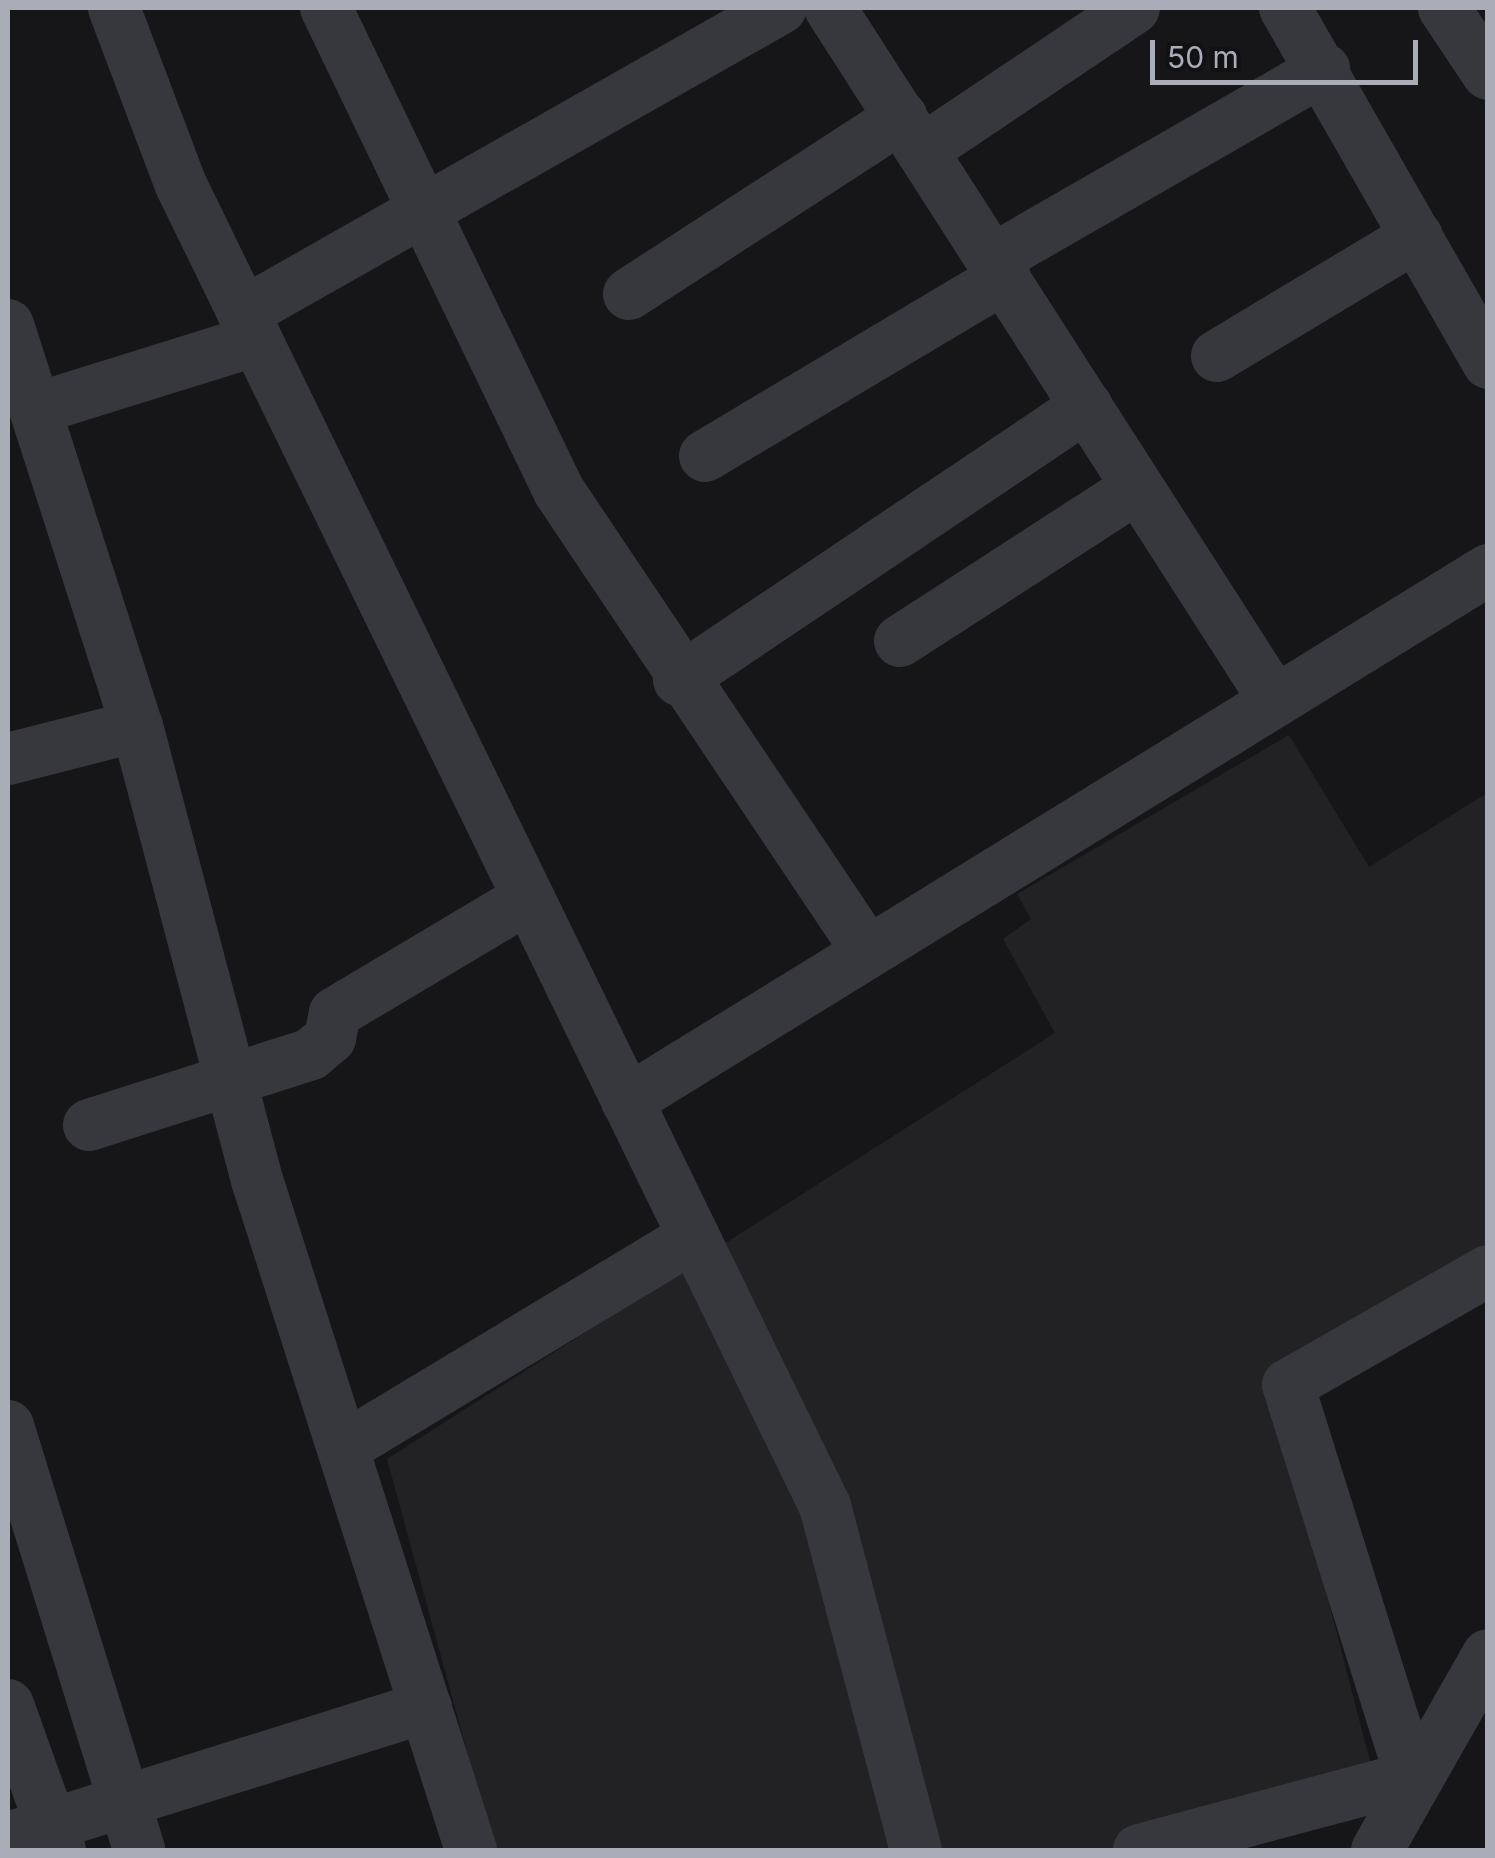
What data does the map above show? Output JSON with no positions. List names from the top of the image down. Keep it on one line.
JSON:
{"scale_bar":"50 m"}
